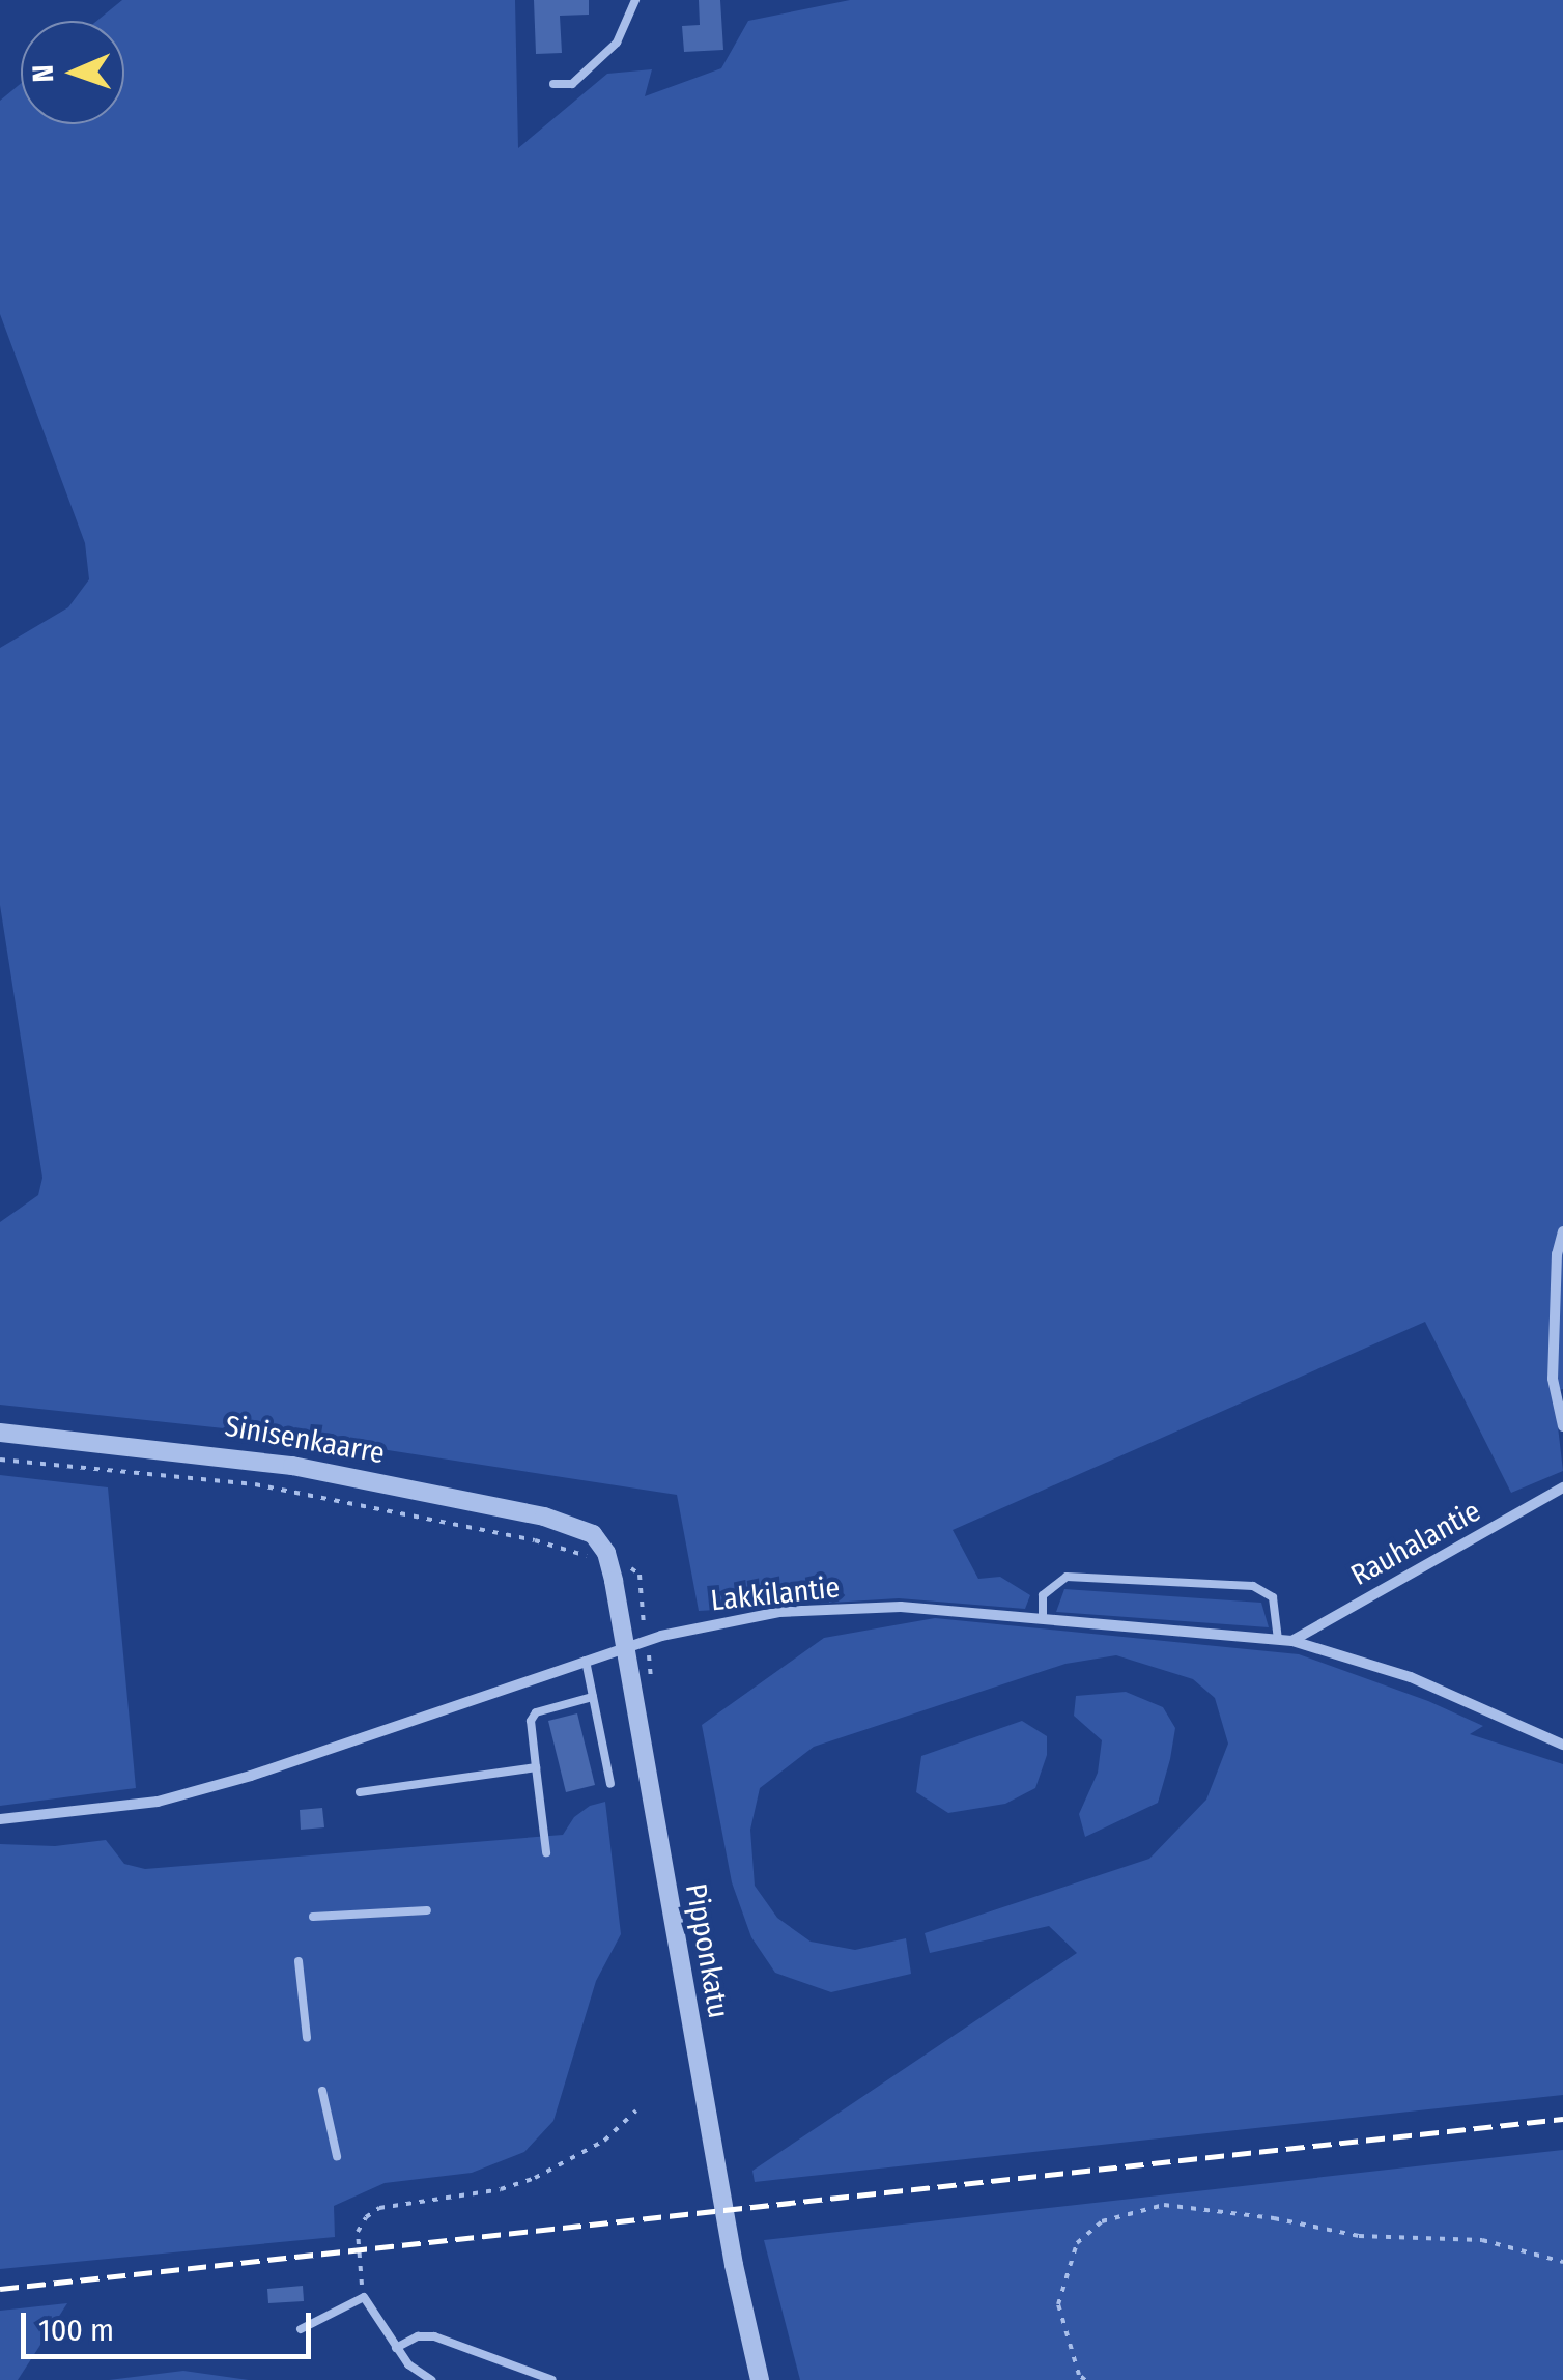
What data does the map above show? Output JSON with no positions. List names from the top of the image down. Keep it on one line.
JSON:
{"streets":{"street":["Sinisenkaarre","Rauhalantie","Lakkilantie","Pipponkatu"]},"crossings":[["Sinisenkaarre","Pipponkatu"],["Rauhalantie","Lakkilantie"],["Lakkilantie","Pipponkatu"]],"scale_bar":"100 m","north":"left"}
